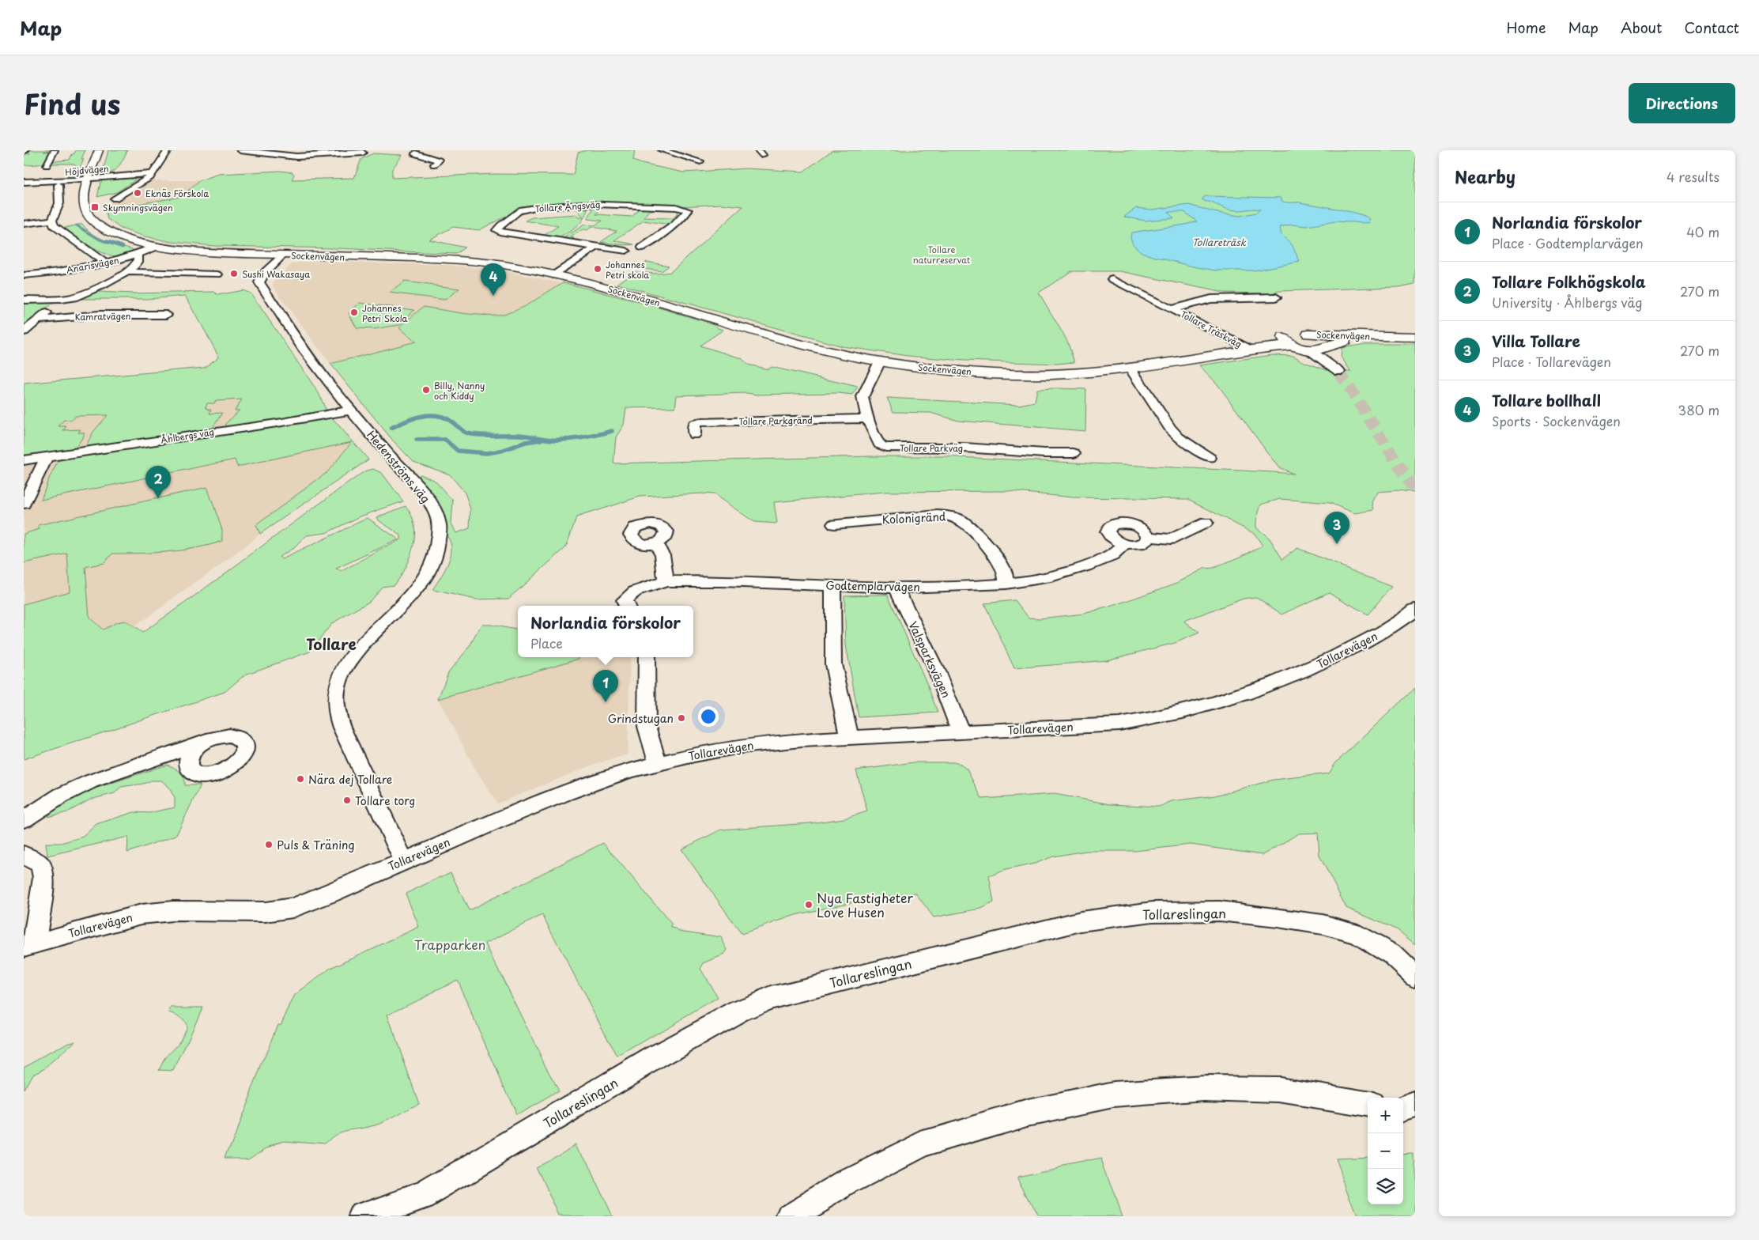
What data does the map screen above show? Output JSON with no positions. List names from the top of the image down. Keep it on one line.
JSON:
{"streets":{"street":["Höjdvägen","Tollare Ängsväg","Sockenvägen","Anarisvägen","Kamratvägen","Tollare Träskväg","Tollare Parkgränd","Åhlbergs väg","Tollare Parkväg","Hedenströms väg","Kolonigränd","Godtemplarvägen","Tollarevägen","Valsparksvägen","Tollareslingan"]},"crossings":[["Höjdvägen","Sockenvägen"],["Sockenvägen","Anarisvägen"],["Sockenvägen","Tollare Träskväg"],["Sockenvägen","Tollare Parkväg"],["Sockenvägen","Hedenströms väg"],["Tollare Parkgränd","Tollare Parkväg"],["Åhlbergs väg","Hedenströms väg"],["Hedenströms väg","Tollarevägen"],["Kolonigränd","Godtemplarvägen"],["Godtemplarvägen","Valsparksvägen"],["Tollarevägen","Valsparksvägen"]],"districts":["Tollare"],"water":["Tollareträsk"],"parks":["Tollare naturreservat","Trapparken"],"places":{"other":["Eknäs Förskola","Johannes Petri skola","Sushi Wakasaya","Johannes Petri Skola","Billy, Nanny och Kiddy","Grindstugan","Nära dej Tollare","Tollare torg","Puls & Träning","Nya Fastigheter Love Husen"],"transit":["Skymningsvägen"]},"page":{"header":"Map","nav":["Home","Map","About","Contact"],"title":"Find us","buttons":"Directions","heading":["Nearby","4 results"],"list":[{"mark":"1","name":"Norlandia förskolor","note":"Place · Godtemplarvägen","value":"40 m"},{"mark":"2","name":"Tollare Folkhögskola","note":"University · Åhlbergs väg","value":"270 m"},{"mark":"3","name":"Villa Tollare","note":"Place · Tollarevägen","value":"270 m"},{"mark":"4","name":"Tollare bollhall","note":"Sports · Sockenvägen","value":"380 m"}],"pins":["4","2","3","1"],"popup":["Norlandia förskolor","Place"],"map_buttons":["+","−"]}}
